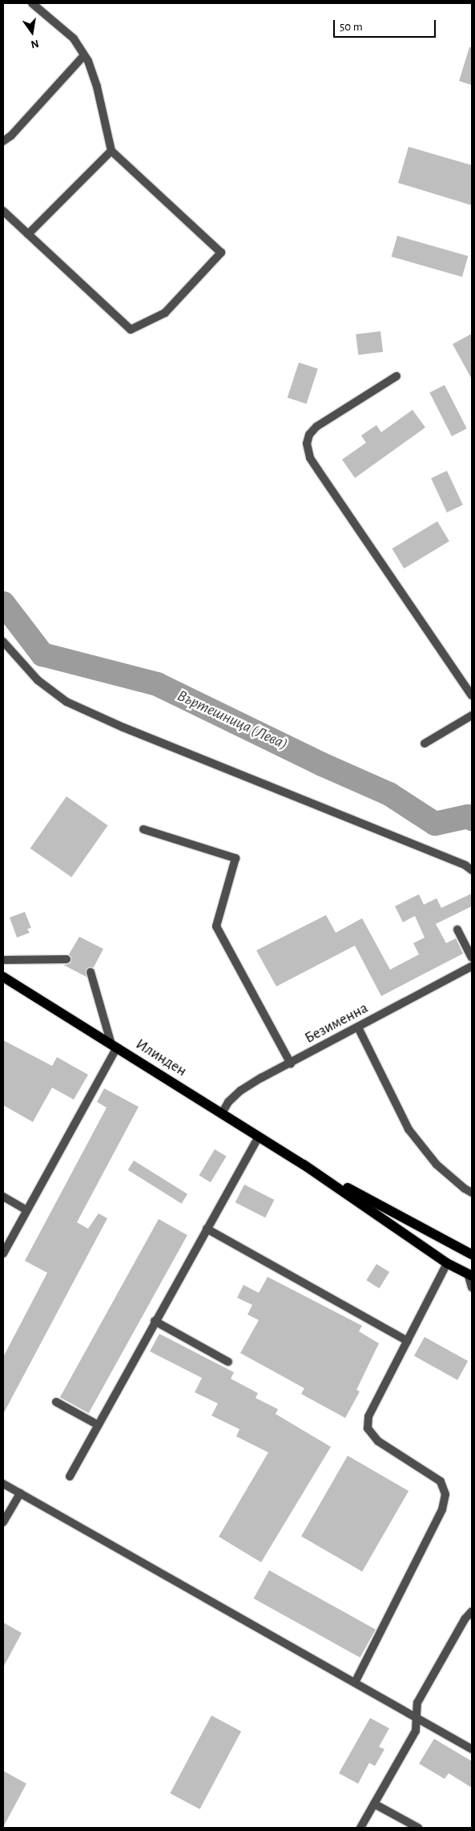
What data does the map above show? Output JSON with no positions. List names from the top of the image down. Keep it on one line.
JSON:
{"streets":{"main road":["Илинден"],"street":["Безименна"]},"crossings":[["Безименна","Илинден"]],"water":["Въртешница (Лева)"],"scale_bar":"50 m","north":"bottom"}
